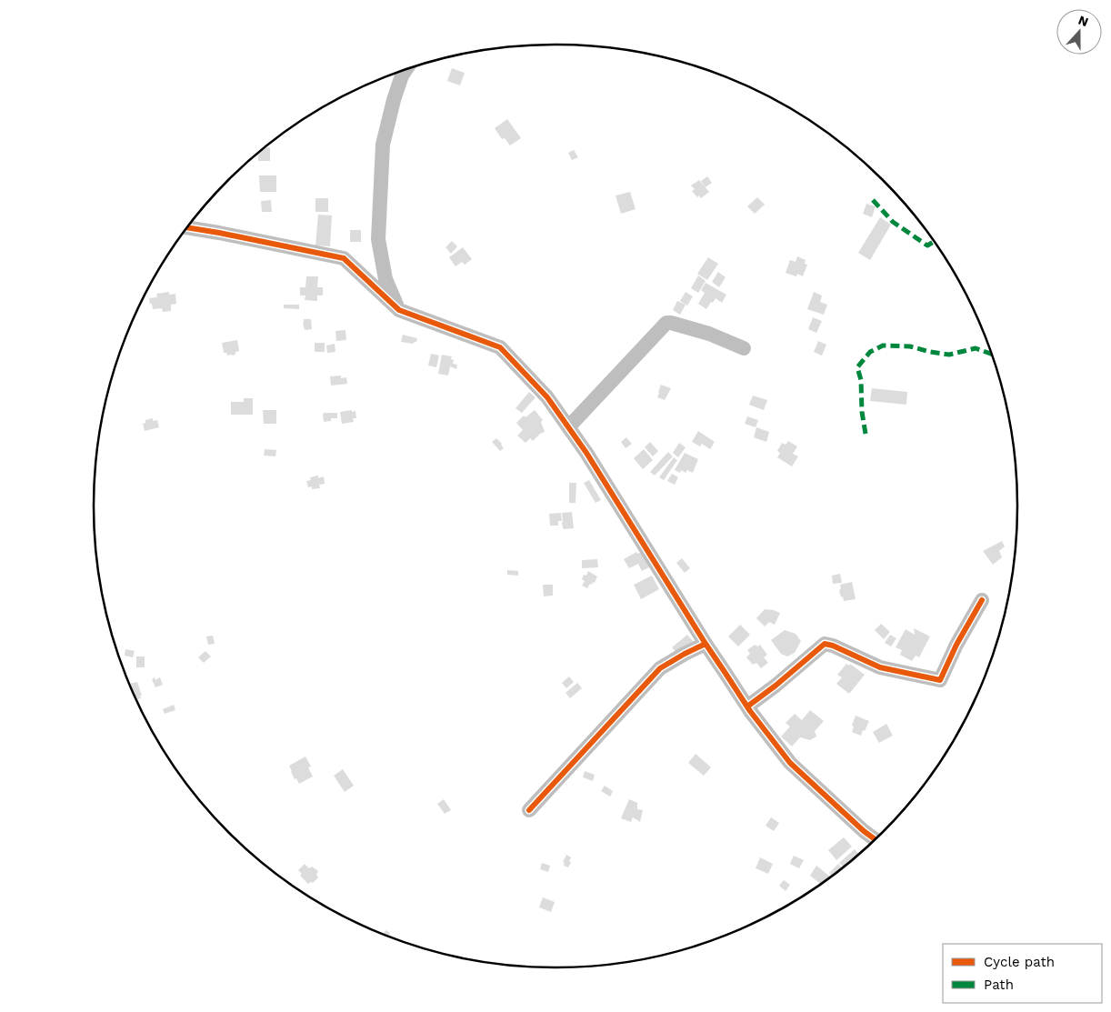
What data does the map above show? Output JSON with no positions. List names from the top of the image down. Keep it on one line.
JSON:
{"legend":["Cycle path","Path"],"north":"top"}
